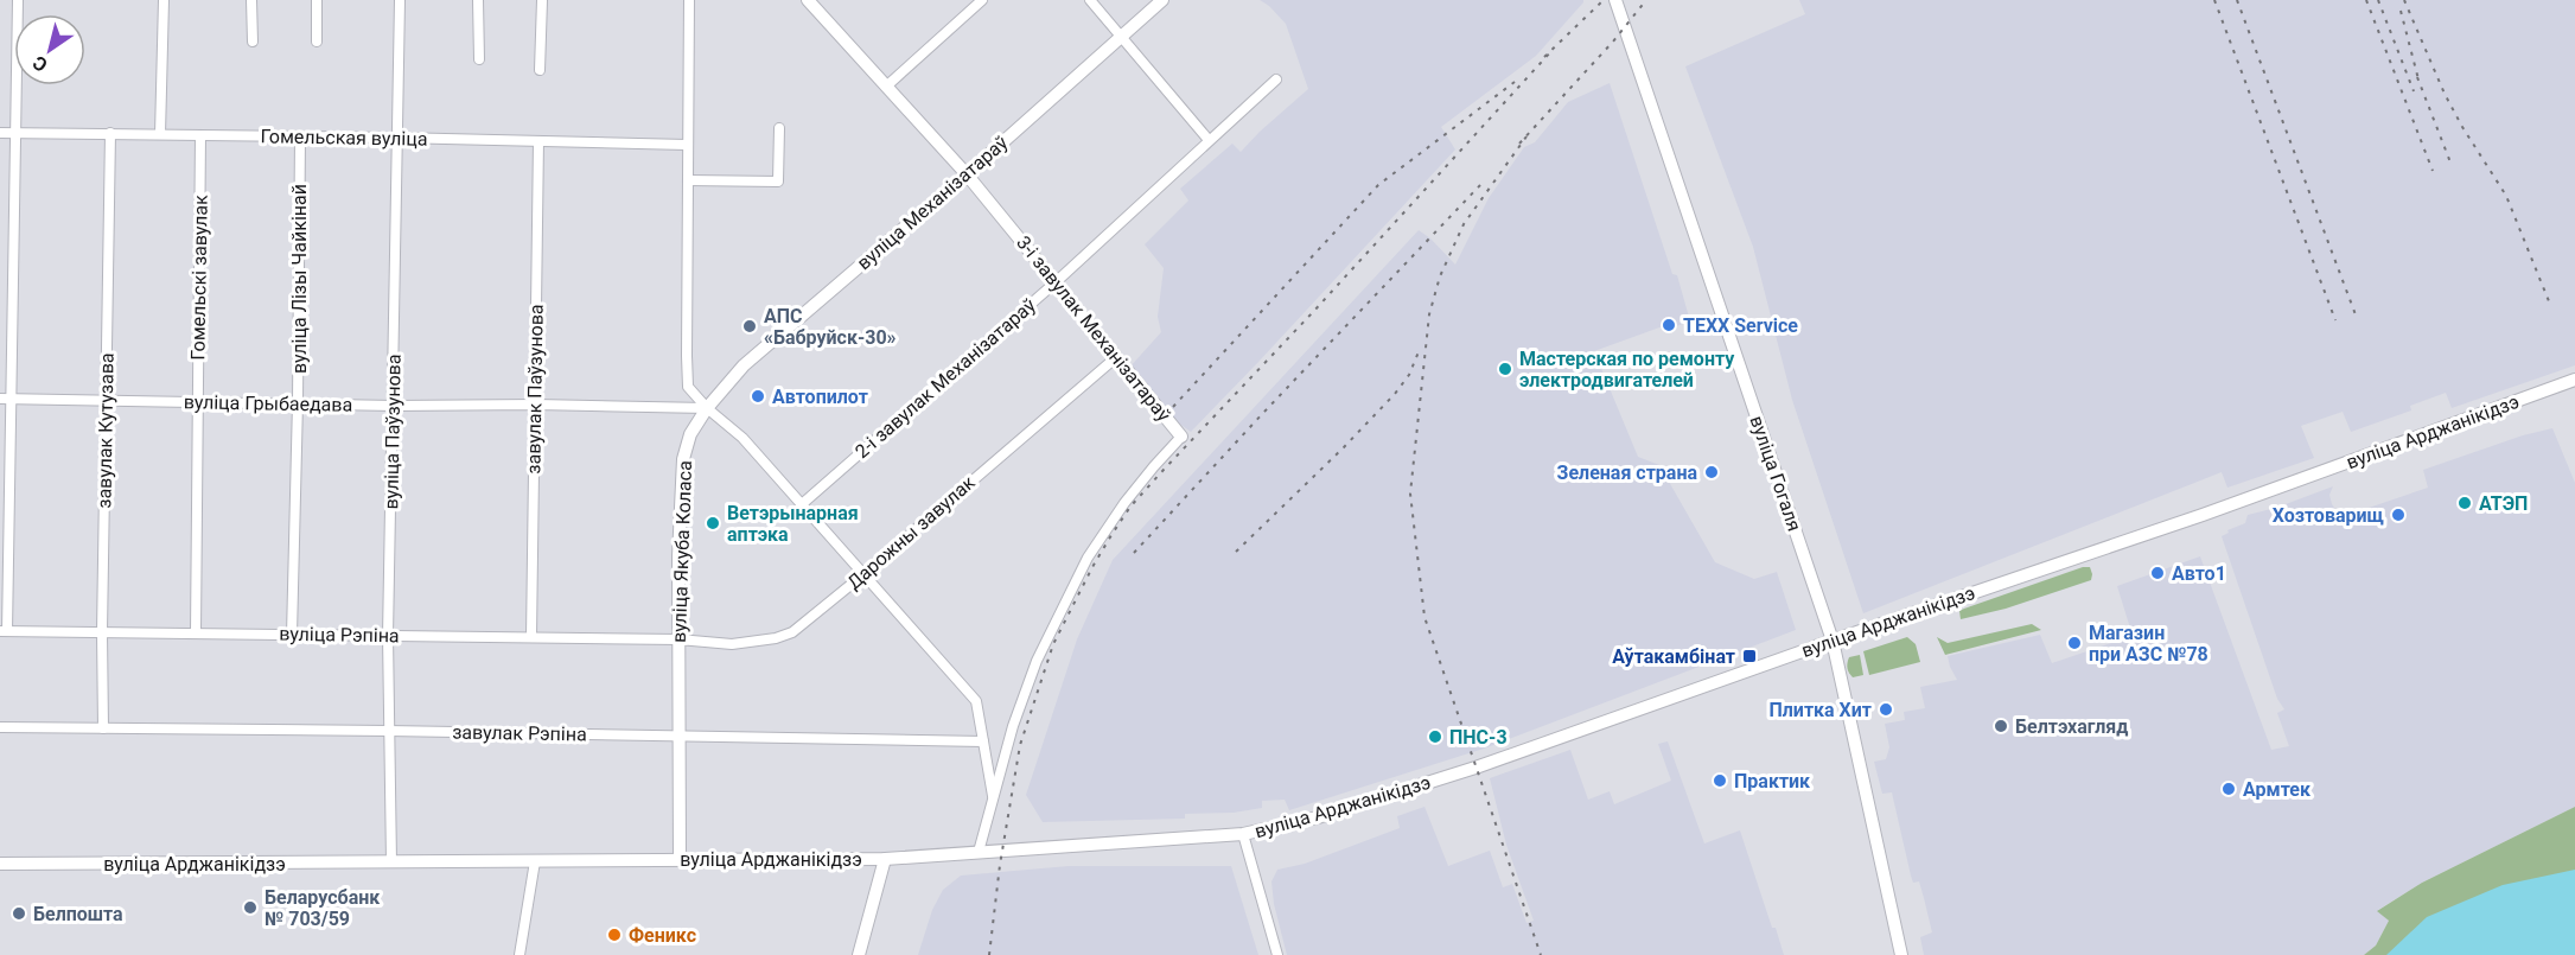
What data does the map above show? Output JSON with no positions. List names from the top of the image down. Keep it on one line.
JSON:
{"streets":{"main road":["вуліца Механізатараў","3-і завулак Механізатараў","вуліца Арджанікідзэ","вуліца Гогаля","вуліца Якуба Коласа"],"street":["Гомельская вуліца","Гомельскі завулак","вуліца Лізы Чайкінай","2-і завулак Механізатараў","завулак Паўзунова","вуліца Грыбаедава","завулак Кутузава","вуліца Паўзунова","Дарожны завулак","вуліца Рэпіна","завулак Рэпіна"]},"crossings":[["Гомельская вуліца","Гомельскі завулак"],["Гомельская вуліца","вуліца Лізы Чайкінай"],["Гомельская вуліца","завулак Паўзунова"],["Гомельская вуліца","завулак Кутузава"],["Гомельская вуліца","вуліца Паўзунова"],["вуліца Механізатараў","3-і завулак Механізатараў"],["вуліца Механізатараў","вуліца Грыбаедава"],["вуліца Механізатараў","вуліца Якуба Коласа"],["Гомельскі завулак","вуліца Грыбаедава"],["Гомельскі завулак","вуліца Рэпіна"],["вуліца Лізы Чайкінай","вуліца Грыбаедава"],["вуліца Лізы Чайкінай","вуліца Рэпіна"],["3-і завулак Механізатараў","2-і завулак Механізатараў"],["3-і завулак Механізатараў","вуліца Арджанікідзэ"],["3-і завулак Механізатараў","Дарожны завулак"],["завулак Паўзунова","вуліца Грыбаедава"],["завулак Паўзунова","вуліца Рэпіна"],["вуліца Грыбаедава","завулак Кутузава"],["вуліца Грыбаедава","вуліца Паўзунова"],["вуліца Грыбаедава","вуліца Якуба Коласа"],["завулак Кутузава","вуліца Рэпіна"],["завулак Кутузава","завулак Рэпіна"],["вуліца Паўзунова","вуліца Арджанікідзэ"],["вуліца Паўзунова","вуліца Рэпіна"],["вуліца Паўзунова","завулак Рэпіна"],["вуліца Арджанікідзэ","вуліца Гогаля"],["вуліца Арджанікідзэ","вуліца Якуба Коласа"],["Дарожны завулак","вуліца Якуба Коласа"],["Дарожны завулак","вуліца Рэпіна"],["вуліца Якуба Коласа","вуліца Рэпіна"],["вуліца Якуба Коласа","завулак Рэпіна"]],"places":{"other":["TEXX Service","АПС «Бабруйск-30»","Мастерская по ремонту электродвигателей","Автопилот","Зеленая страна","АТЭП","Хозтоварищ","Ветэрынарная аптэка","Авто1","Магазин при АЗС №78","Плитка Хит","Белтэхагляд","ПНС-3","Практик","Армтек","Беларусбанк № 703/59","Белпошта","Феникс"],"transit":["Аўтакамбінат"]},"north":"bottom left"}
